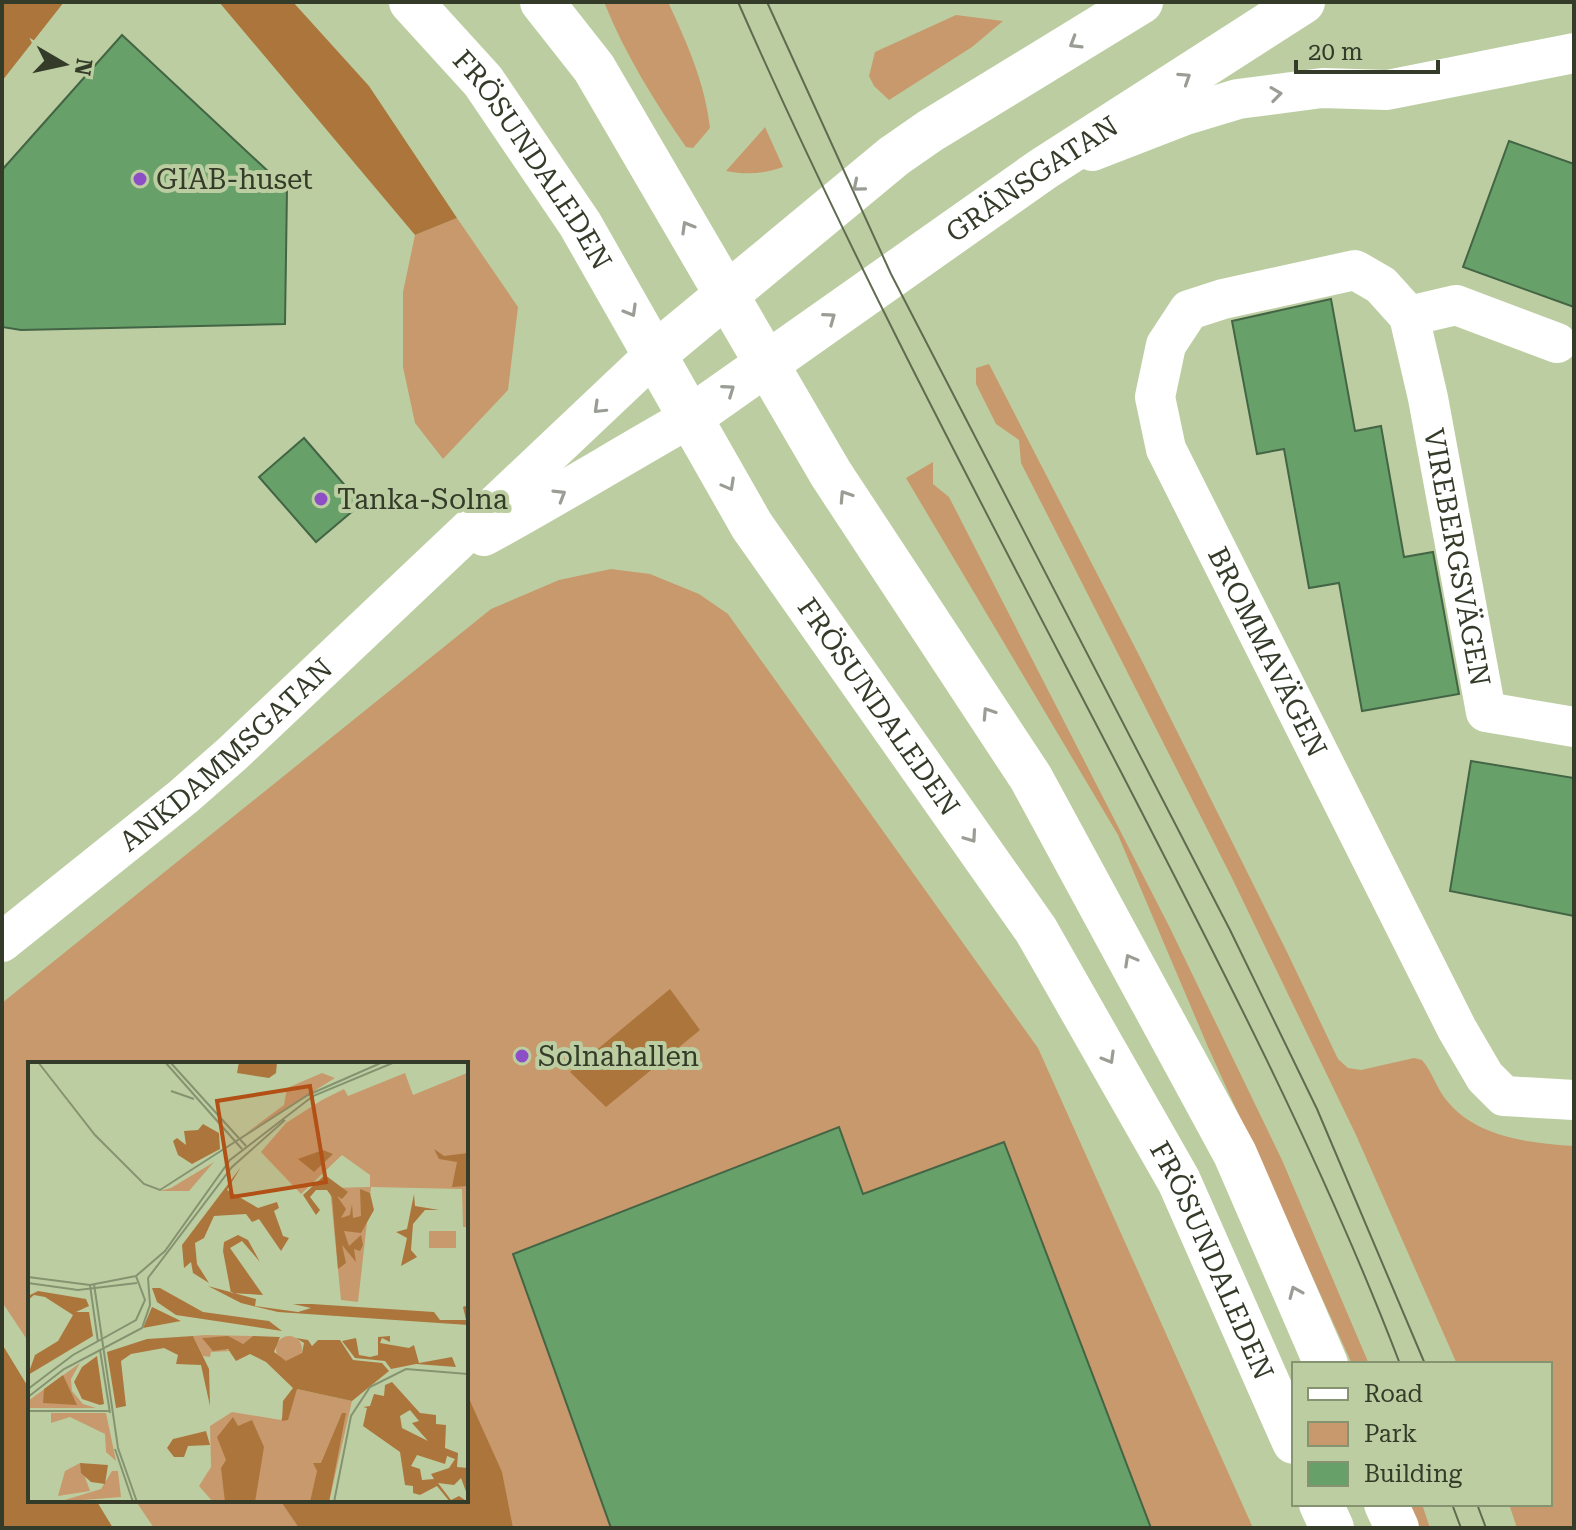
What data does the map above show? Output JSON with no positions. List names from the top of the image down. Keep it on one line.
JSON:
{"streets":{"main road":["FRÖSUNDALEDEN","GRÄNSGATAN"],"street":["VIREBERGSVÄGEN","BROMMAVÄGEN","ANKDAMMSGATAN"]},"crossings":[["FRÖSUNDALEDEN","GRÄNSGATAN"],["FRÖSUNDALEDEN","ANKDAMMSGATAN"],["GRÄNSGATAN","ANKDAMMSGATAN"],["VIREBERGSVÄGEN","BROMMAVÄGEN"]],"places":["GIAB-huset","Tanka-Solna","Solnahallen"],"legend":["Road","Park","Building"],"scale_bar":"20 m","north":"right"}
